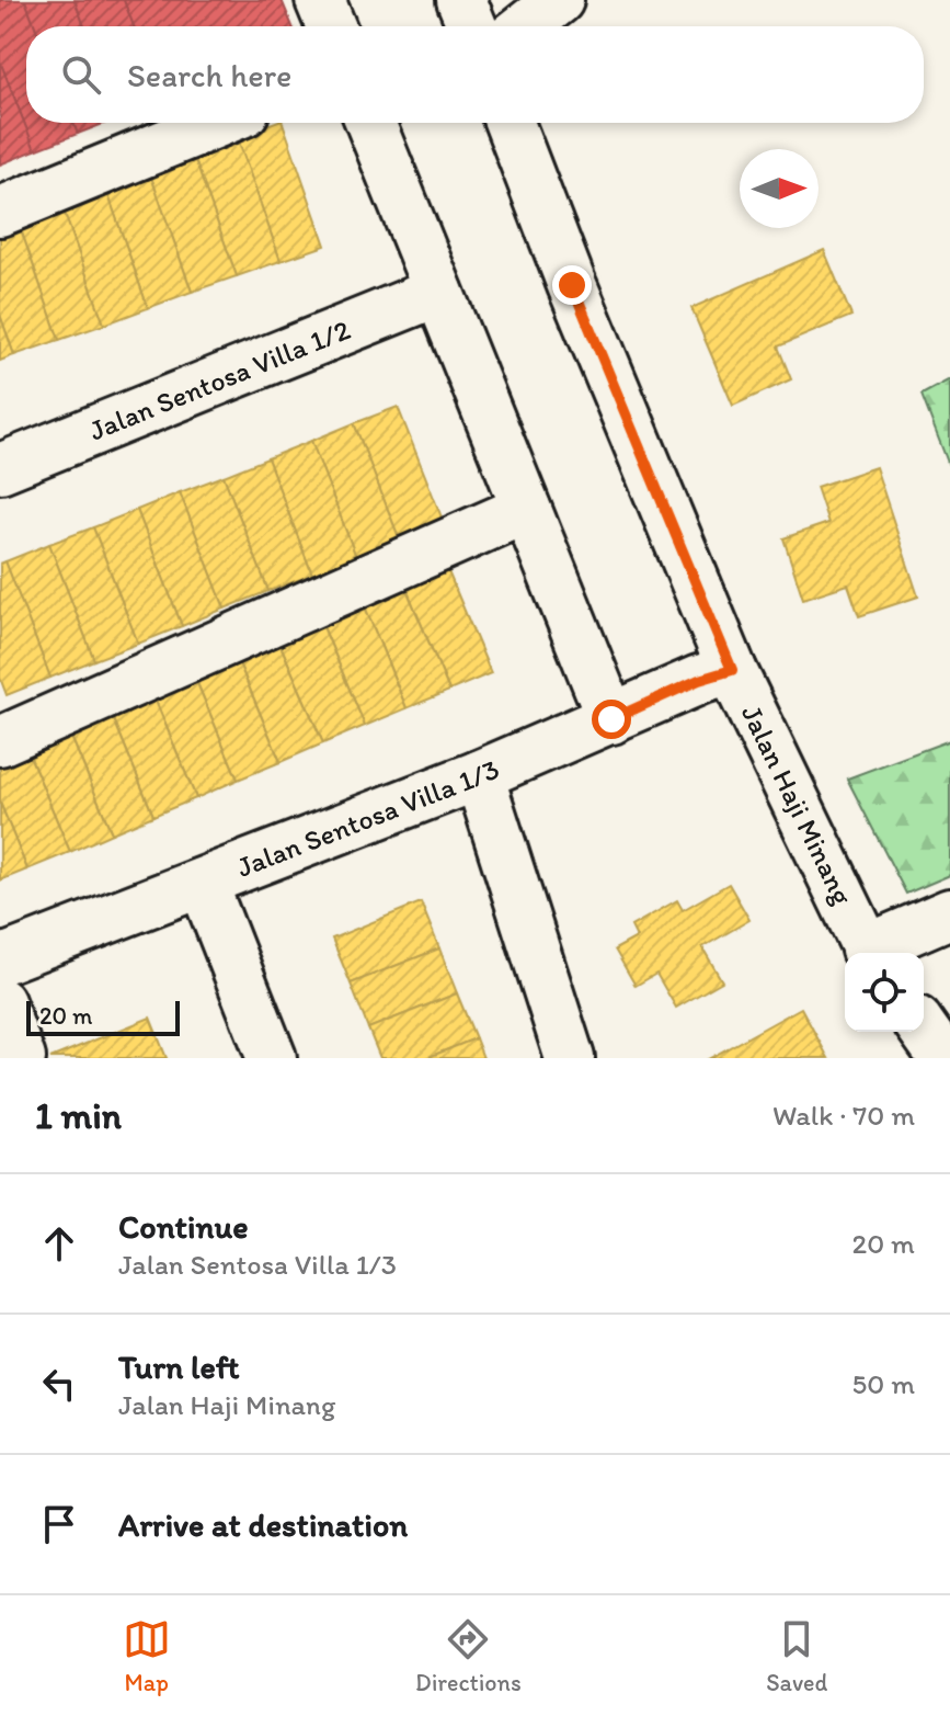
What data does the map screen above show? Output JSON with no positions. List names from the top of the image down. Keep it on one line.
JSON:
{"streets":{"street":["Jalan Sentosa Villa 1/2","Jalan Haji Minang","Jalan Sentosa Villa 1/3"]},"crossings":[["Jalan Haji Minang","Jalan Sentosa Villa 1/3"]],"scale_bar":"20 m","north":"right","page":{"search":"Search here","scale":"20 m","heading":["1 min","Walk · 70 m"],"list":[["Continue","Jalan Sentosa Villa 1/3","20 m"],["Turn left","Jalan Haji Minang","50 m"],"Arrive at destination"],"nav":["Map","Directions","Saved"]}}
